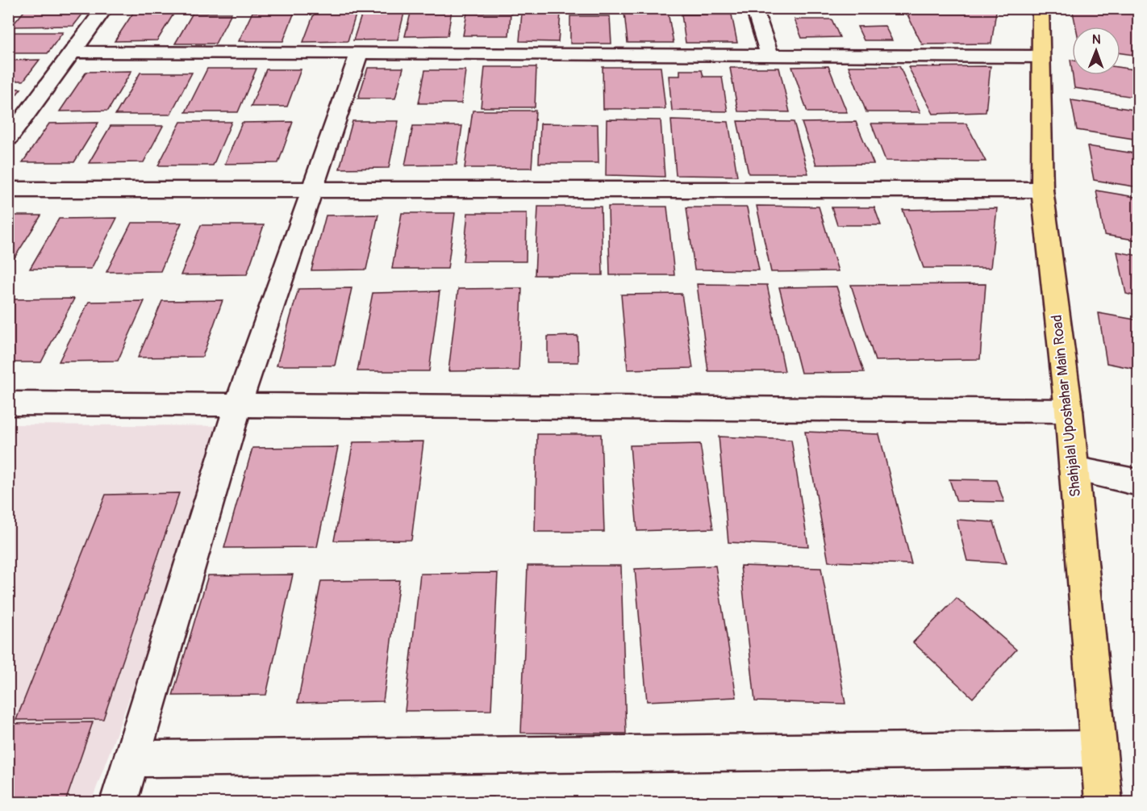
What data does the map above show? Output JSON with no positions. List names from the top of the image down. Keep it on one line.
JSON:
{"streets":{"main road":["Shahjalal Uposhahar Main Road"]},"north":"top"}
